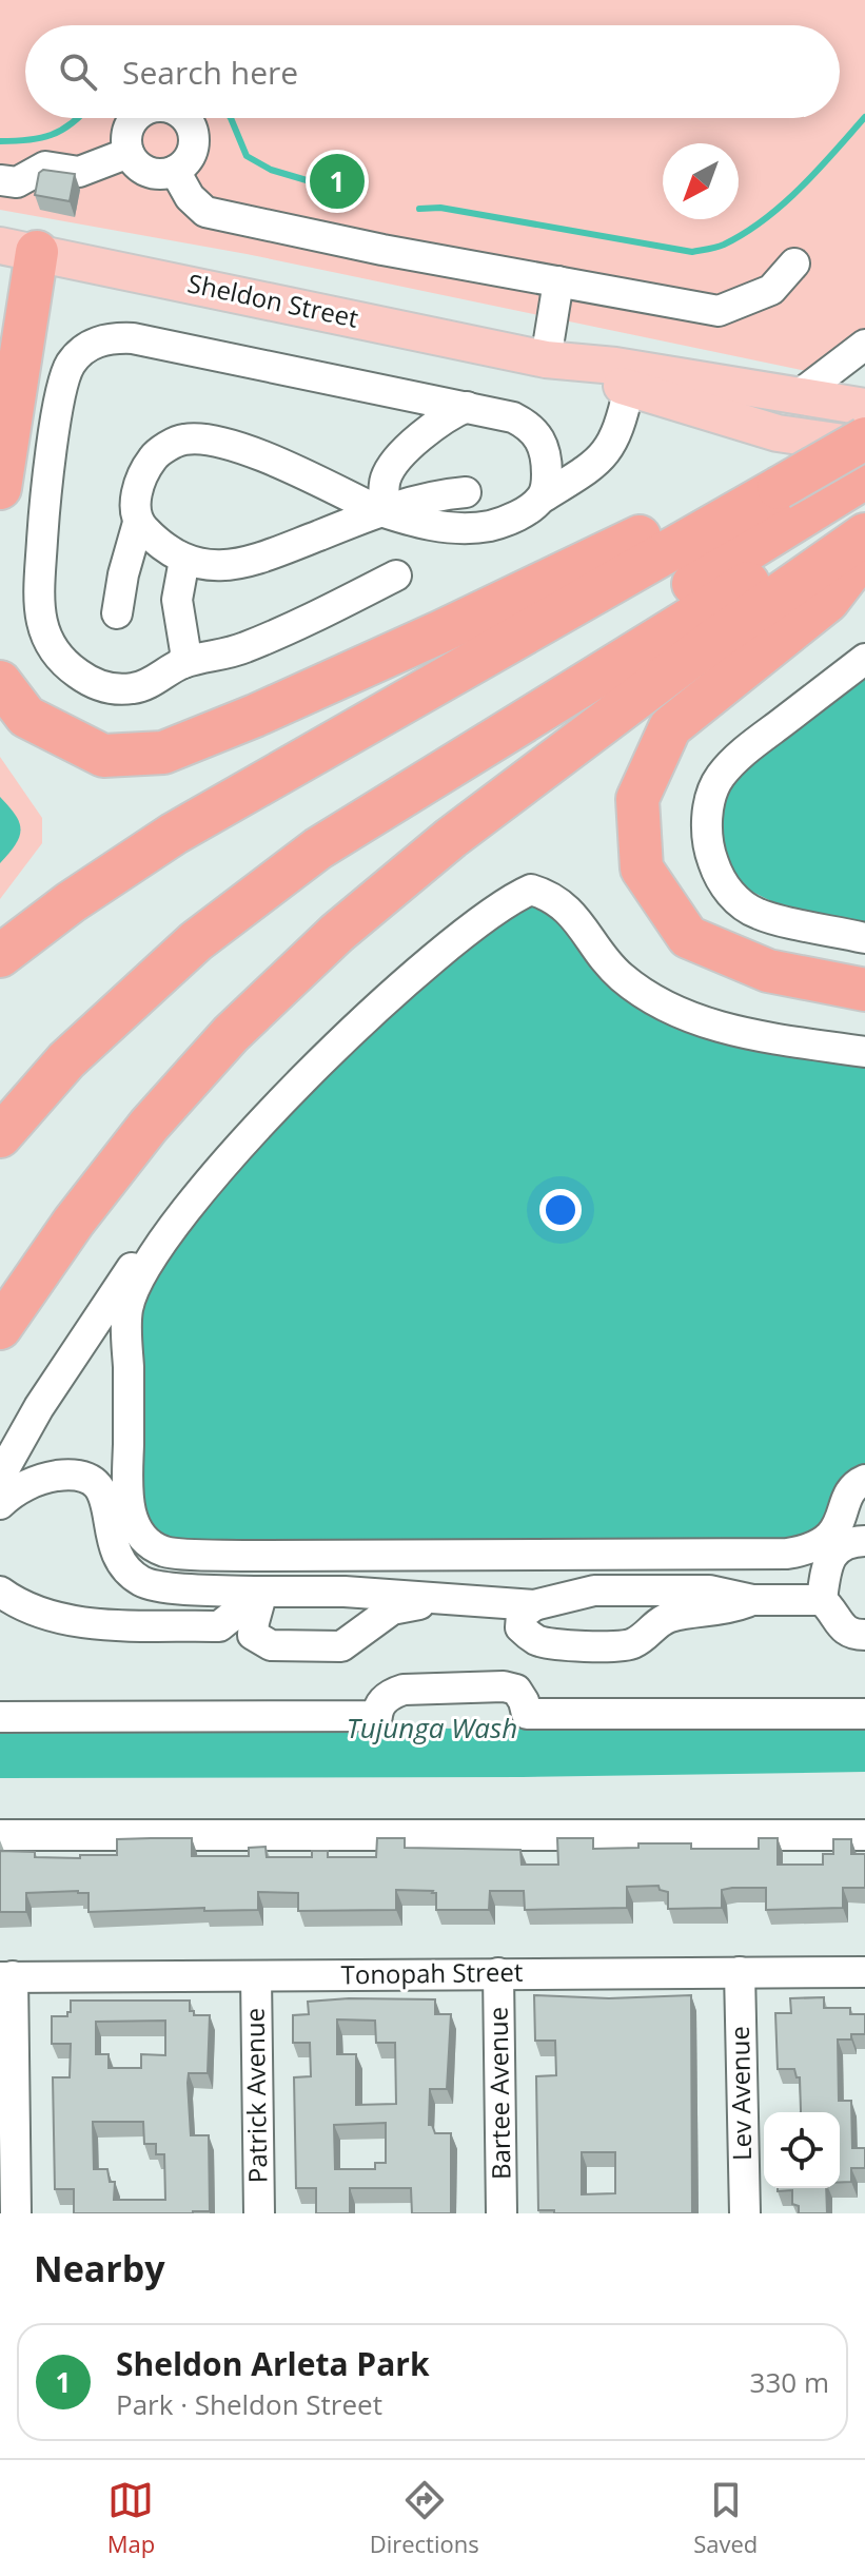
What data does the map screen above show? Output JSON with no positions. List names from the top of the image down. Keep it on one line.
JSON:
{"streets":{"main road":["Sheldon Street"],"street":["Tonopah Street","Bartee Avenue","Lev Avenue","Patrick Avenue"]},"crossings":[["Tonopah Street","Bartee Avenue"],["Tonopah Street","Lev Avenue"],["Tonopah Street","Patrick Avenue"]],"water":["Tujunga Wash"],"north":"bottom left","page":{"search":"Search here","pins":"1","heading":"Nearby","list":[{"mark":"1","name":"Sheldon Arleta Park","note":"Park · Sheldon Street","value":"330 m"}],"nav":["Map","Directions","Saved"]}}
